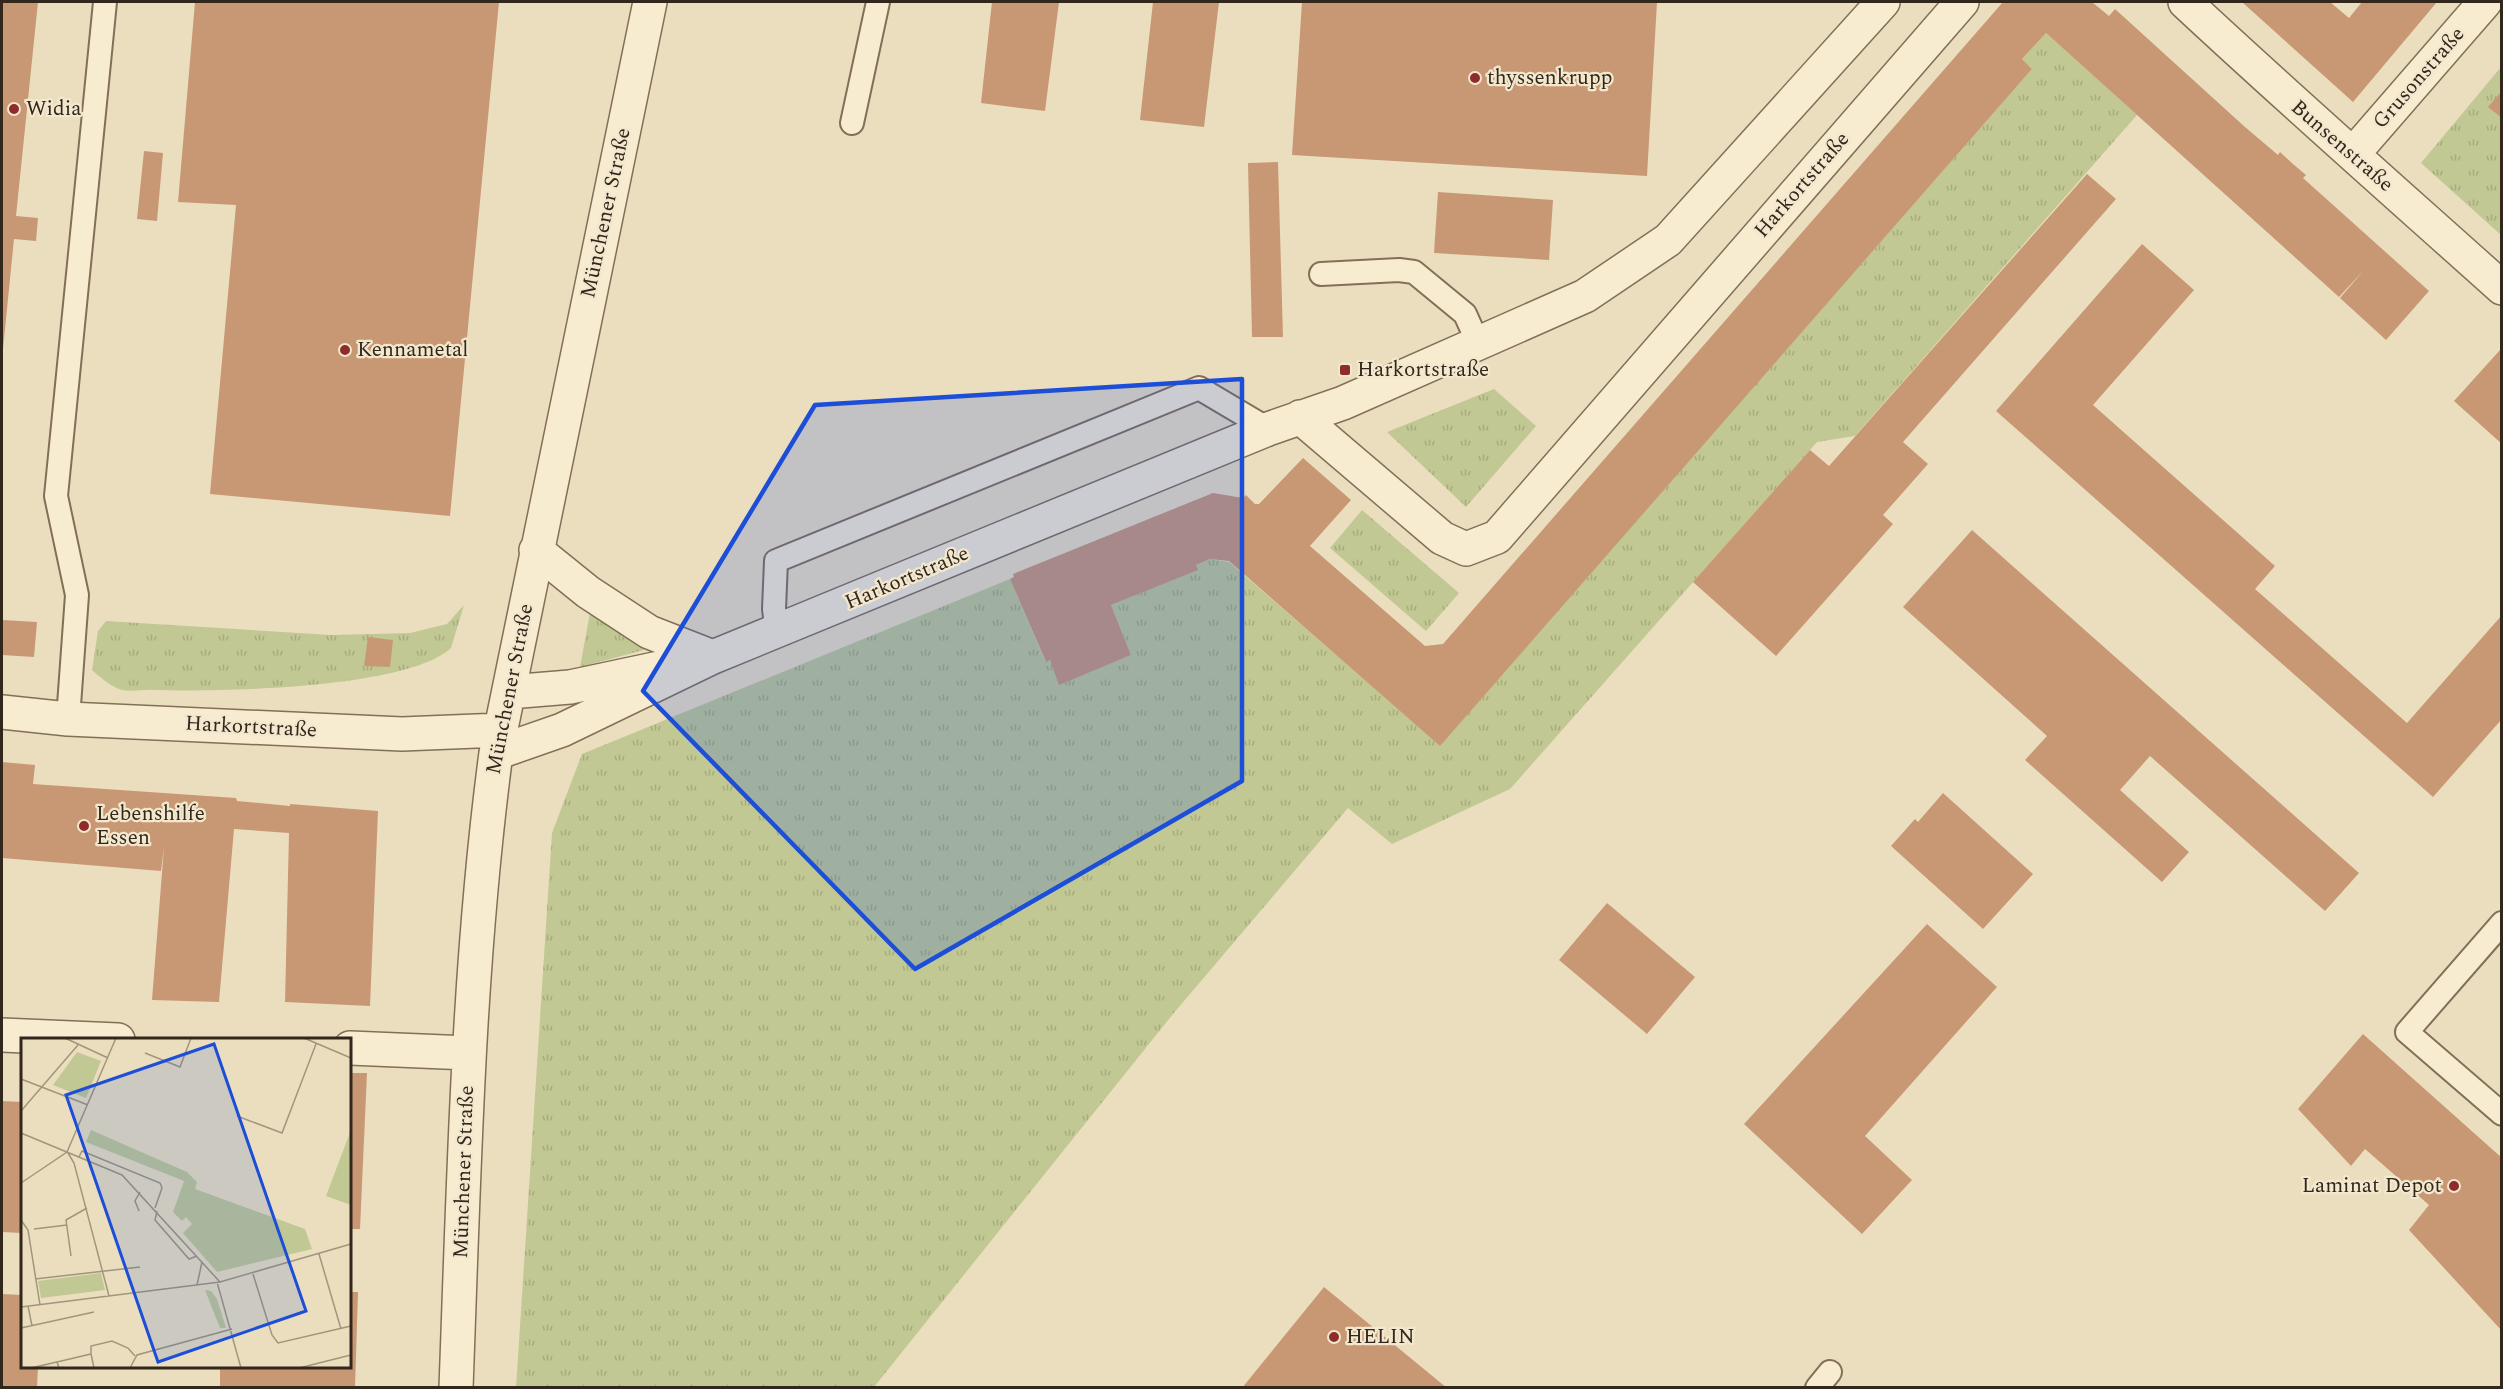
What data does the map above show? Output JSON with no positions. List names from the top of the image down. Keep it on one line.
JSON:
{"streets":{"street":["Grusonstraße","Bunsenstraße","Harkortstraße","Münchener Straße"]},"crossings":[["Grusonstraße","Bunsenstraße"],["Harkortstraße","Münchener Straße"]],"places":{"other":["thyssenkrupp","Widia","Kennametal","Lebenshilfe Essen","Laminat Depot","HELIN"],"transit":["Harkortstraße"]}}
